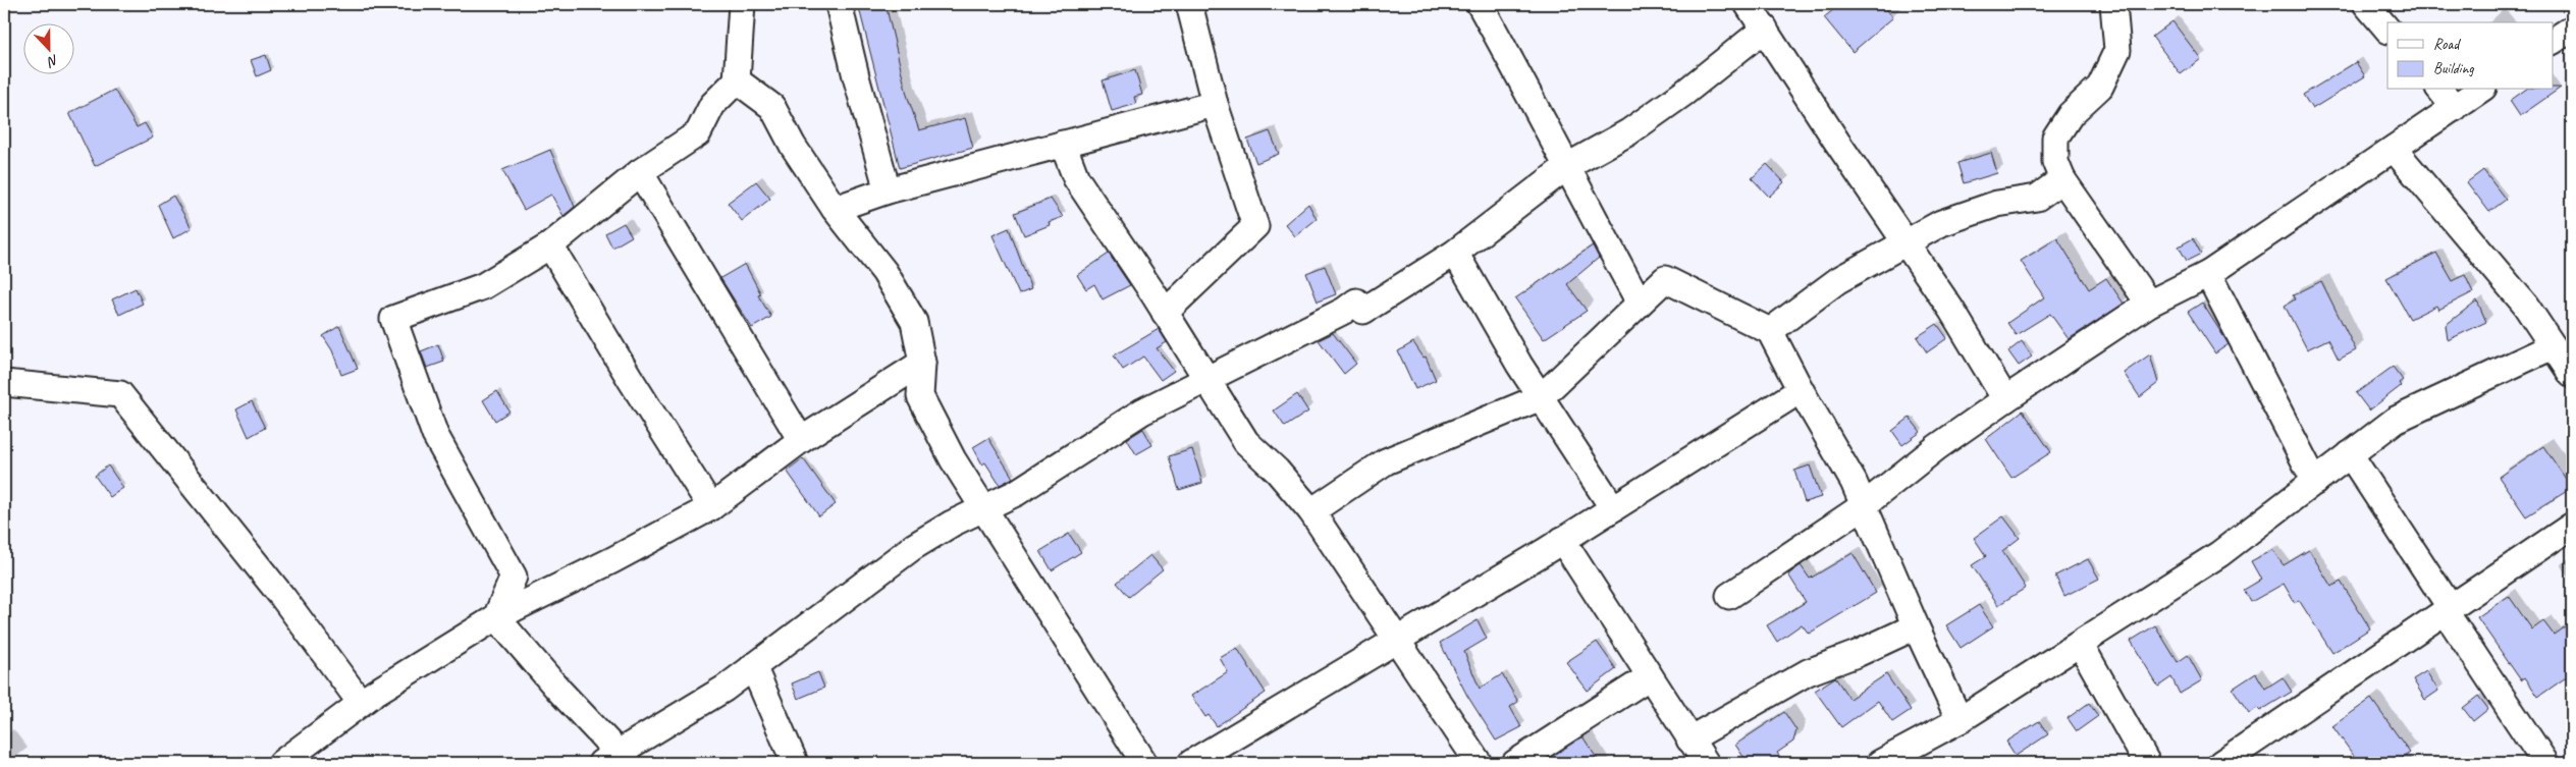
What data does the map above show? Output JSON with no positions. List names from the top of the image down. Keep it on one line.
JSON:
{"legend":["Road","Building"],"north":"bottom"}
